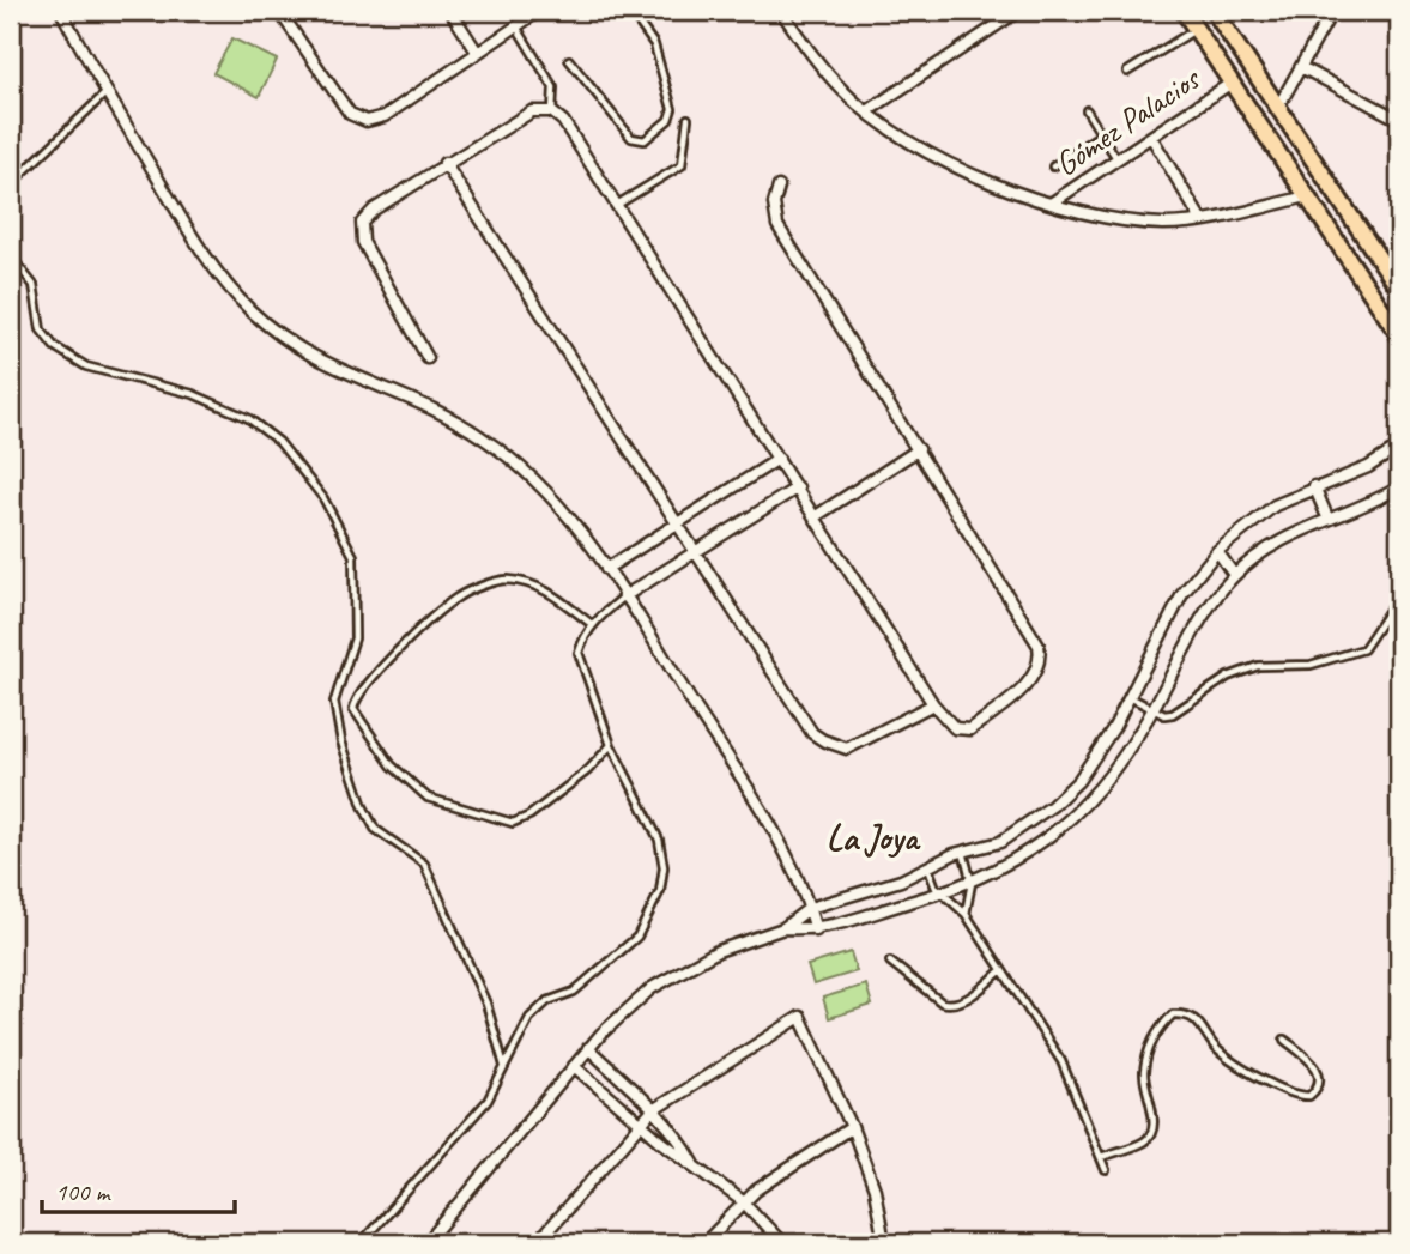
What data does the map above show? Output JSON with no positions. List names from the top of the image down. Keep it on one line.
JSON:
{"streets":{"street":["Gómez Palacios"]},"districts":["La Joya"],"scale_bar":"100 m"}
